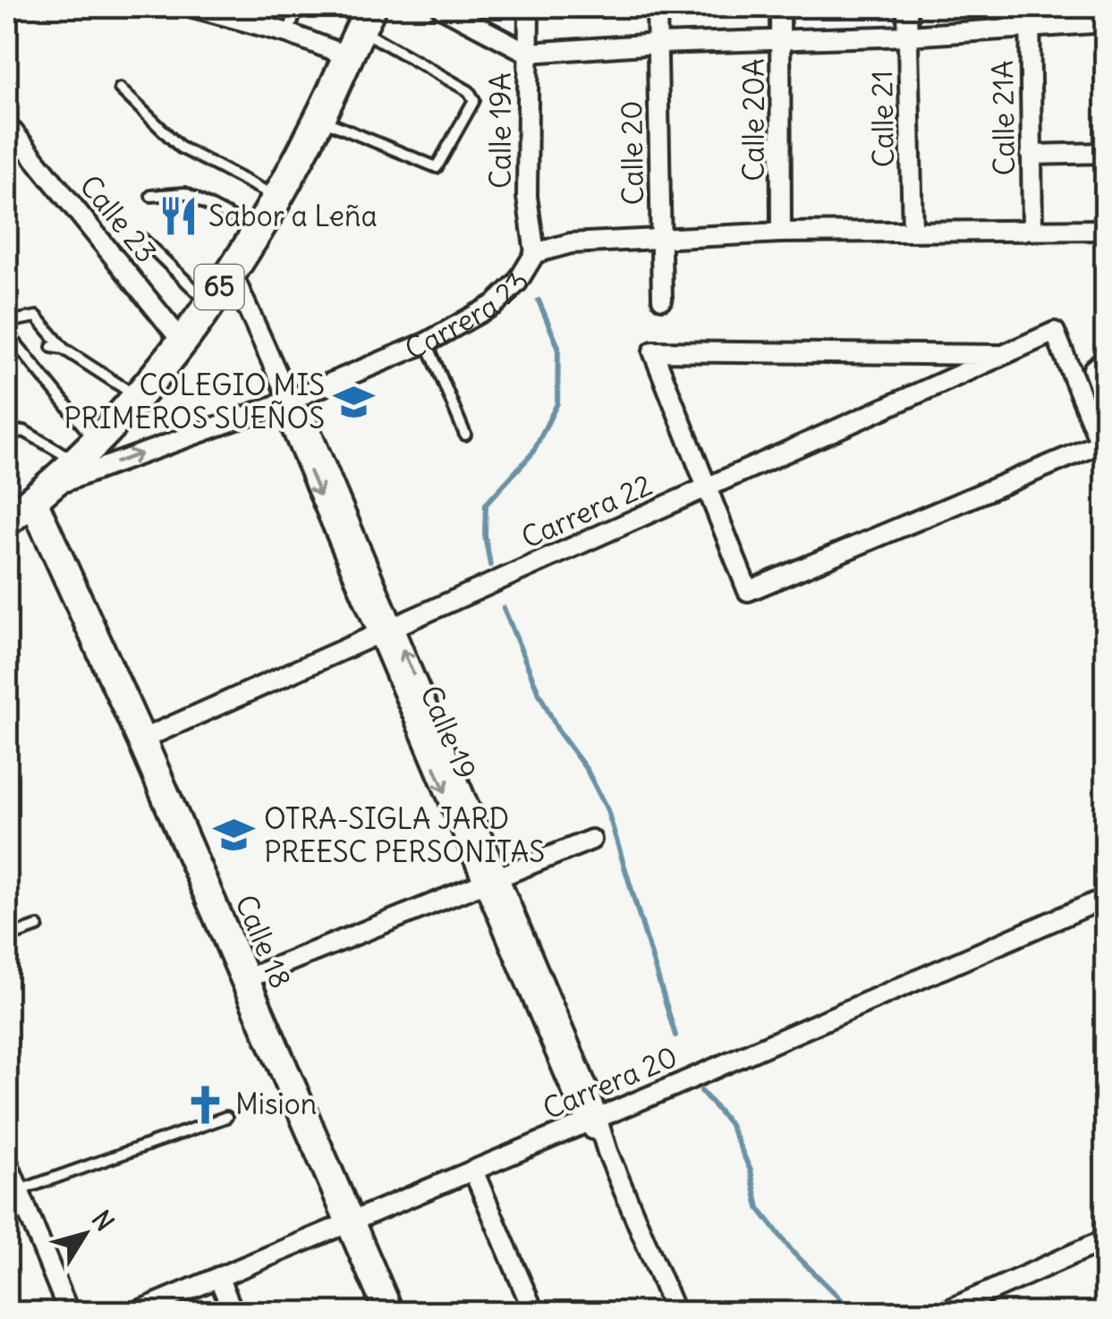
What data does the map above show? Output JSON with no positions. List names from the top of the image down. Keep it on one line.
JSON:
{"streets":{"main road":["65"],"street":["Calle 21A","Calle 21","Calle 20A","Calle 19A","Calle 20","Calle 23","Carrera 23","Carrera 22","Calle 19","Calle 18","Carrera 20"]},"crossings":[["Calle 21A","Carrera 23"],["Calle 21","Carrera 23"],["Calle 20A","Carrera 23"],["Calle 19A","Carrera 23"],["Calle 20","Carrera 23"],["Calle 23","65"],["65","Carrera 23"],["65","Calle 19"],["65","Calle 18"],["Carrera 23","Calle 19"],["Carrera 23","Calle 18"],["Carrera 22","Calle 19"],["Carrera 22","Calle 18"],["Calle 19","Carrera 20"],["Calle 18","Carrera 20"]],"places":{"restaurant":["Sabor a Leña"],"school or university":["COLEGIO MIS PRIMEROS SUEÑOS","OTRA-SIGLA JARD PREESC PERSONITAS"],"church":["Mision"]},"north":"top right"}
